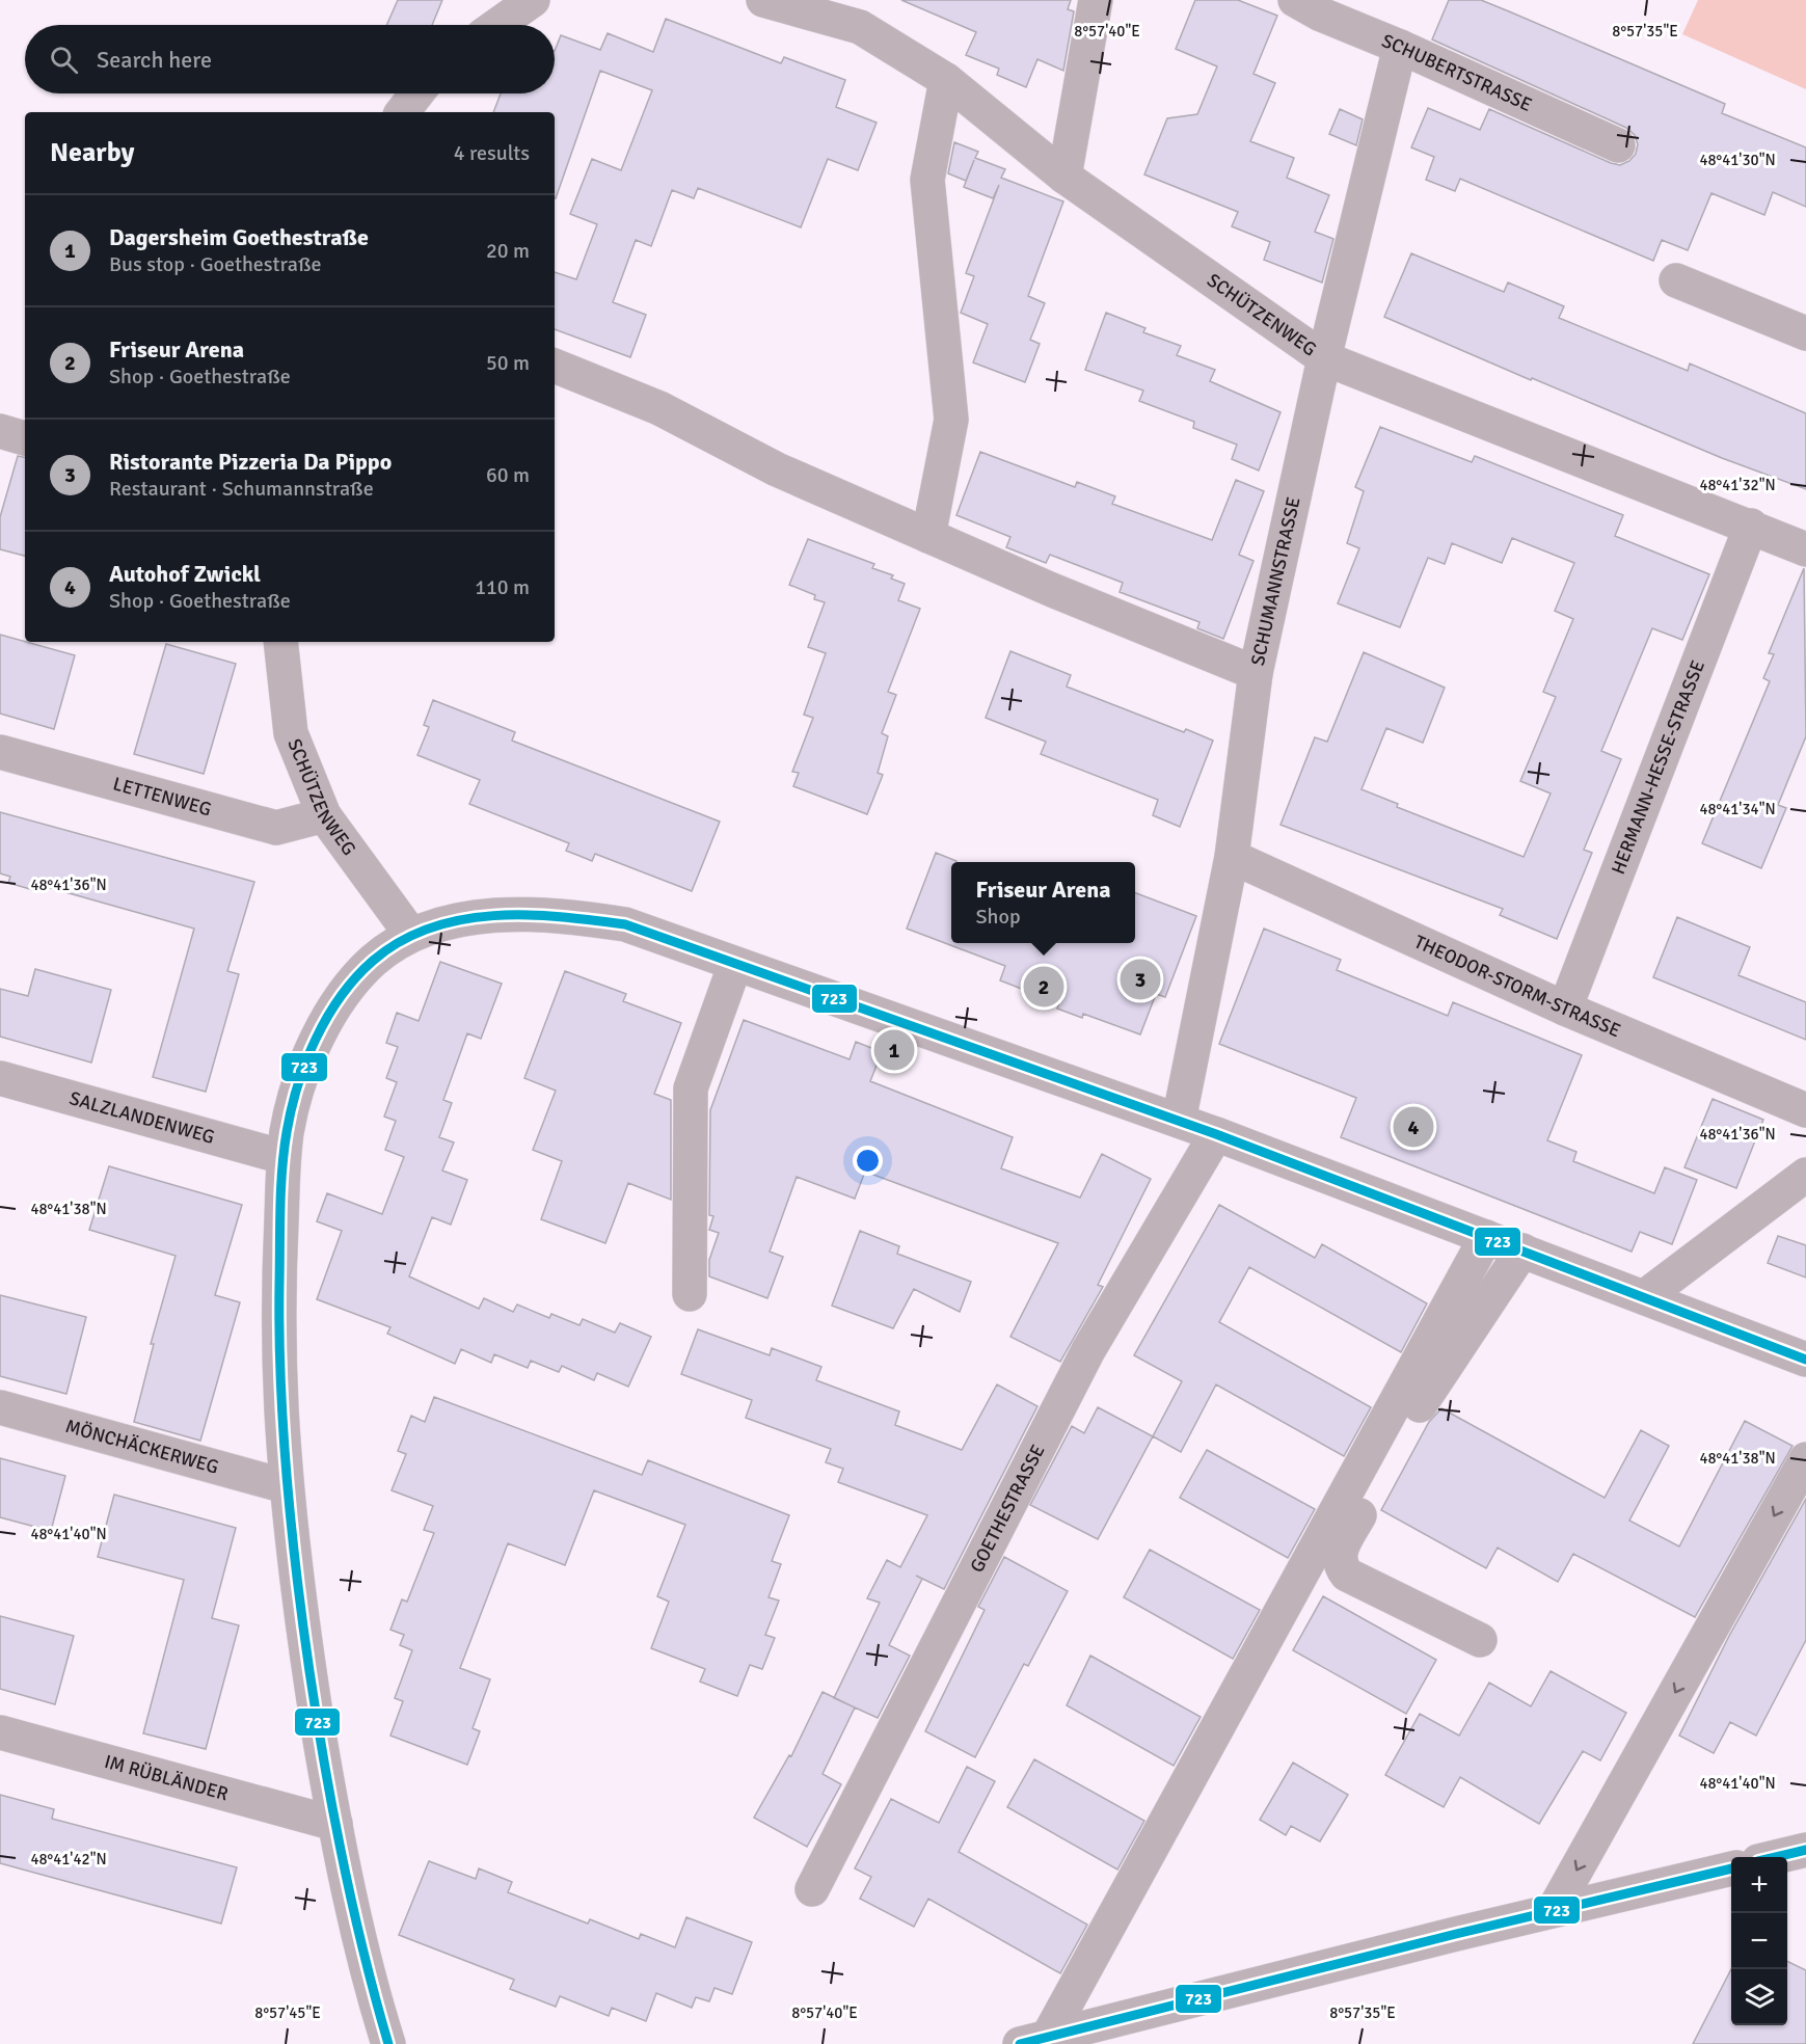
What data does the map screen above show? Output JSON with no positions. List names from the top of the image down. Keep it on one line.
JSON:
{"streets":{"street":["SCHUBERTSTRASSE","SCHÜTZENWEG","SCHUMANNSTRASSE","HERMANN-HESSE-STRASSE","LETTENWEG","THEODOR-STORM-STRASSE","SALZLANDENWEG","MÖNCHÄCKERWEG","GOETHESTRASSE","IM RÜBLÄNDER"]},"crossings":[["SCHUBERTSTRASSE","SCHUMANNSTRASSE"],["SCHÜTZENWEG","SCHUMANNSTRASSE"],["SCHÜTZENWEG","HERMANN-HESSE-STRASSE"],["SCHÜTZENWEG","LETTENWEG"],["SCHUMANNSTRASSE","THEODOR-STORM-STRASSE"],["HERMANN-HESSE-STRASSE","THEODOR-STORM-STRASSE"]],"lines":["transit line 723"],"page":{"search":"Search here","heading":["Nearby","4 results"],"list":[{"mark":"1","name":"Dagersheim Goethestraße","note":"Bus stop · Goethestraße","value":"20 m"},{"mark":"2","name":"Friseur Arena","note":"Shop · Goethestraße","value":"50 m"},{"mark":"3","name":"Ristorante Pizzeria Da Pippo","note":"Restaurant · Schumannstraße","value":"60 m"},{"mark":"4","name":"Autohof Zwickl","note":"Shop · Goethestraße","value":"110 m"}],"popup":["Friseur Arena","Shop"],"pins":["3","2","1","4"],"map_buttons":["+","−"]},"coordinates":["8°57'40\"E","8°57'35\"E","48°41'30\"N","48°41'32\"N","48°41'34\"N","48°41'36\"N","48°41'38\"N","48°41'40\"N","48°41'42\"N","8°57'45\"E"]}
